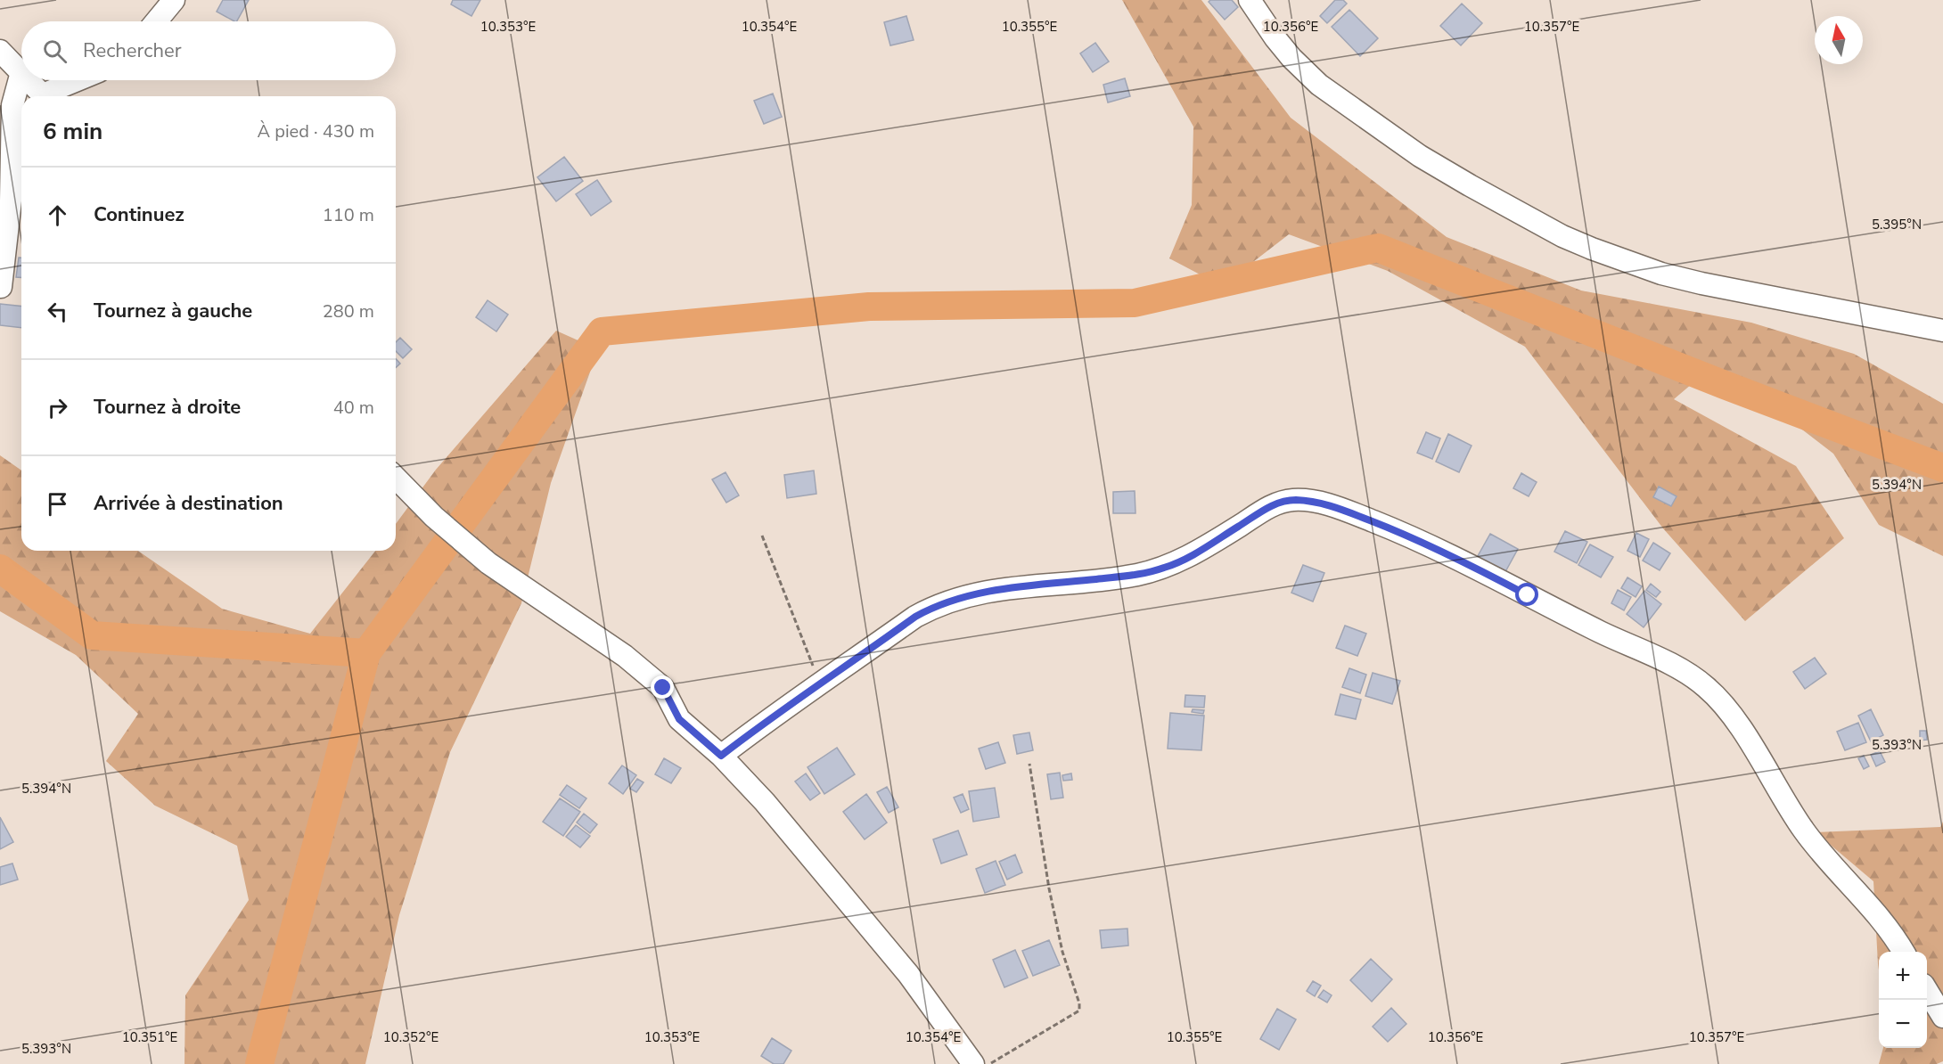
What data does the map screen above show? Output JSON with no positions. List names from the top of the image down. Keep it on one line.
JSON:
{"north":"top","page":{"search":"Rechercher","heading":["6 min","À pied · 430 m"],"list":[["Continuez","110 m"],["Tournez à gauche","280 m"],["Tournez à droite","40 m"],"Arrivée à destination"],"map_buttons":["+","−"]},"coordinates":["10.353°E","10.354°E","10.355°E","10.356°E","10.357°E","5.395°N","5.394°N","5.393°N","10.351°E","10.352°E"]}
